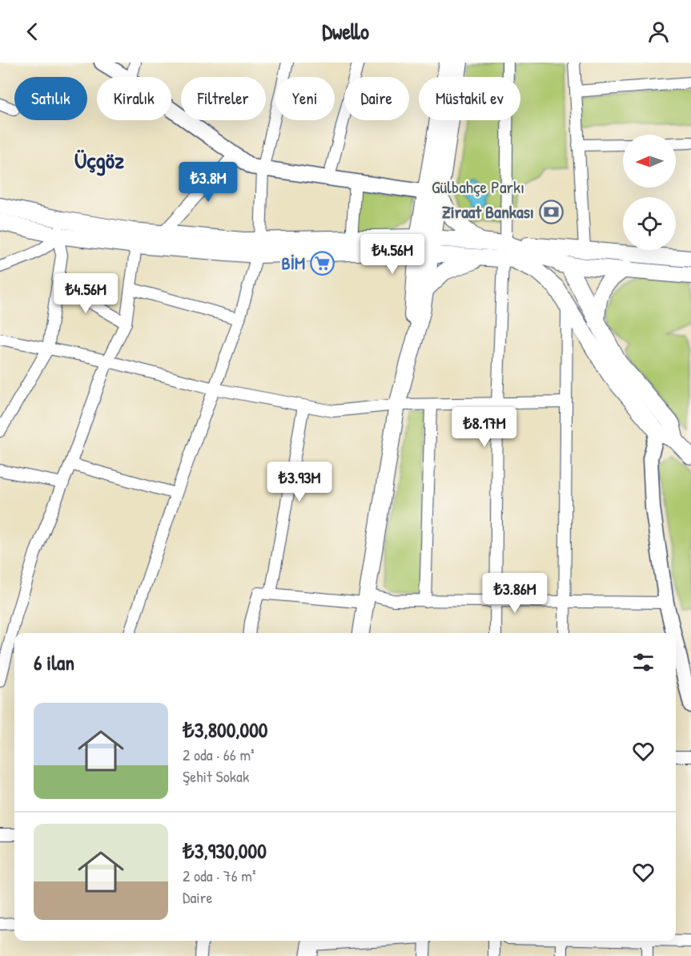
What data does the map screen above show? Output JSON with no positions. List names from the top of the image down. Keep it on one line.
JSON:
{"districts":["Üçgöz"],"parks":["Gülbahçe Parkı"],"places":{"bank":["Ziraat Bankası"],"supermarket":["BİM"]},"north":"left","page":{"header":"Dwello","chip":["Satılık","Kiralık","Filtreler","Yeni","Daire","Müstakil ev"],"price":["₺3.8M","₺4.56M","₺4.56M","₺8.17M","₺3.93M","₺3.86M"],"heading":"6 ilan","list":[{"name":"₺3,800,000","note":"2 oda · 66 m² · Şehit Sokak"},{"name":"₺3,930,000","note":"2 oda · 76 m² · Daire"}]}}
